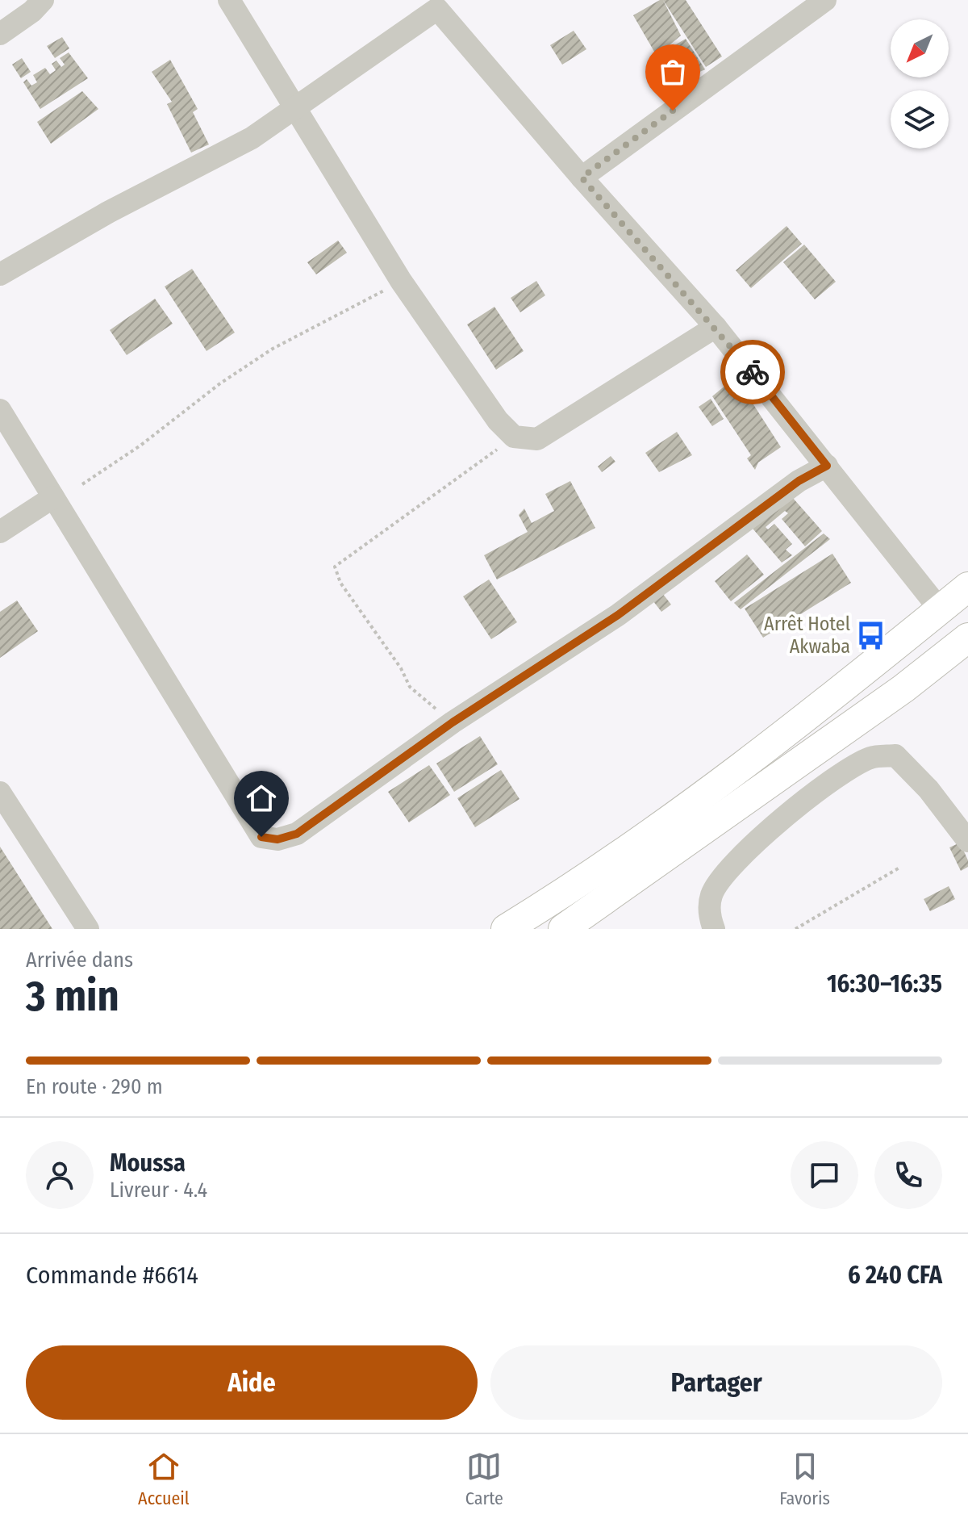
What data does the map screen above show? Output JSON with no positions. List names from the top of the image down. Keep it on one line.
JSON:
{"places":{"bus stop":["Arrêt Hotel Akwaba"]},"north":"bottom left","page":{"heading":["3 min","Arrivée dans","16:30–16:35"],"panel":["Moussa","Livreur · 4.4","Commande #6614","6 240 CFA"],"bar":"En route · 290 m","buttons":["Aide","Partager"],"tabs":["Accueil","Carte","Favoris"]}}
